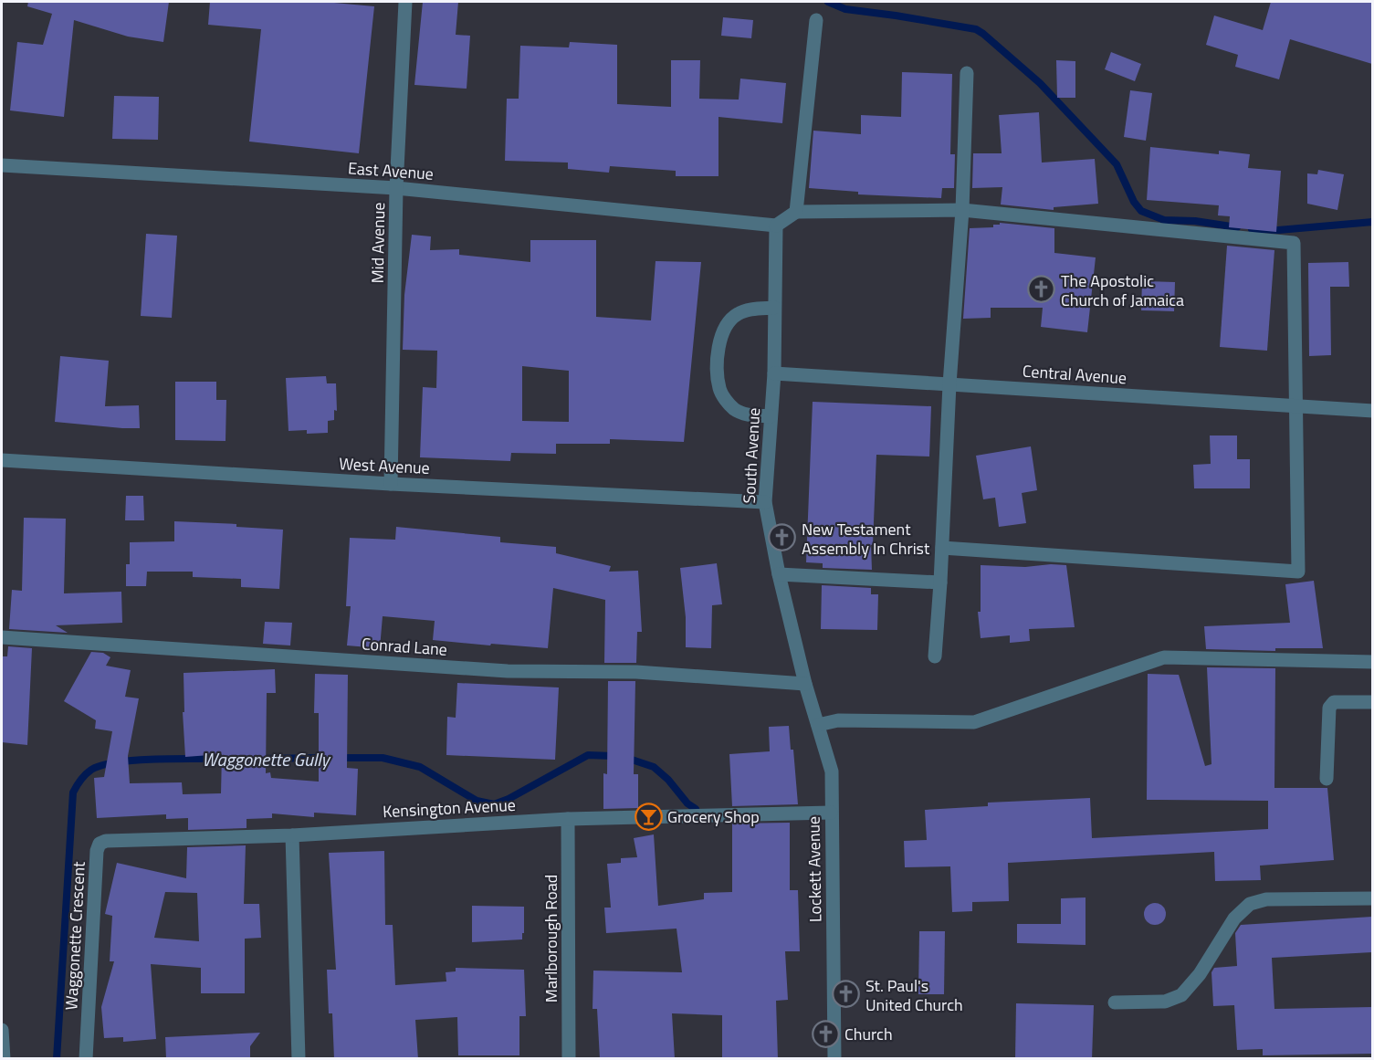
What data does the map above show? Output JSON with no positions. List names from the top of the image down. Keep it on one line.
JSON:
{"streets":{"street":["East Avenue","Mid Avenue","Central Avenue","South Avenue","West Avenue","Conrad Lane","Kensington Avenue","Lockett Avenue","Waggonette Crescent","Marlborough Road"]},"crossings":[["East Avenue","Mid Avenue"],["East Avenue","South Avenue"],["Mid Avenue","West Avenue"],["Central Avenue","South Avenue"],["South Avenue","West Avenue"],["South Avenue","Conrad Lane"],["South Avenue","Lockett Avenue"],["Conrad Lane","Lockett Avenue"],["Kensington Avenue","Lockett Avenue"],["Kensington Avenue","Waggonette Crescent"],["Kensington Avenue","Marlborough Road"]],"water":["Waggonette Gully"],"places":{"church":["The Apostolic Church of Jamaica","New Testament Assembly In Christ","St. Paul's United Church","Church"],"bar":["Grocery Shop"]}}
